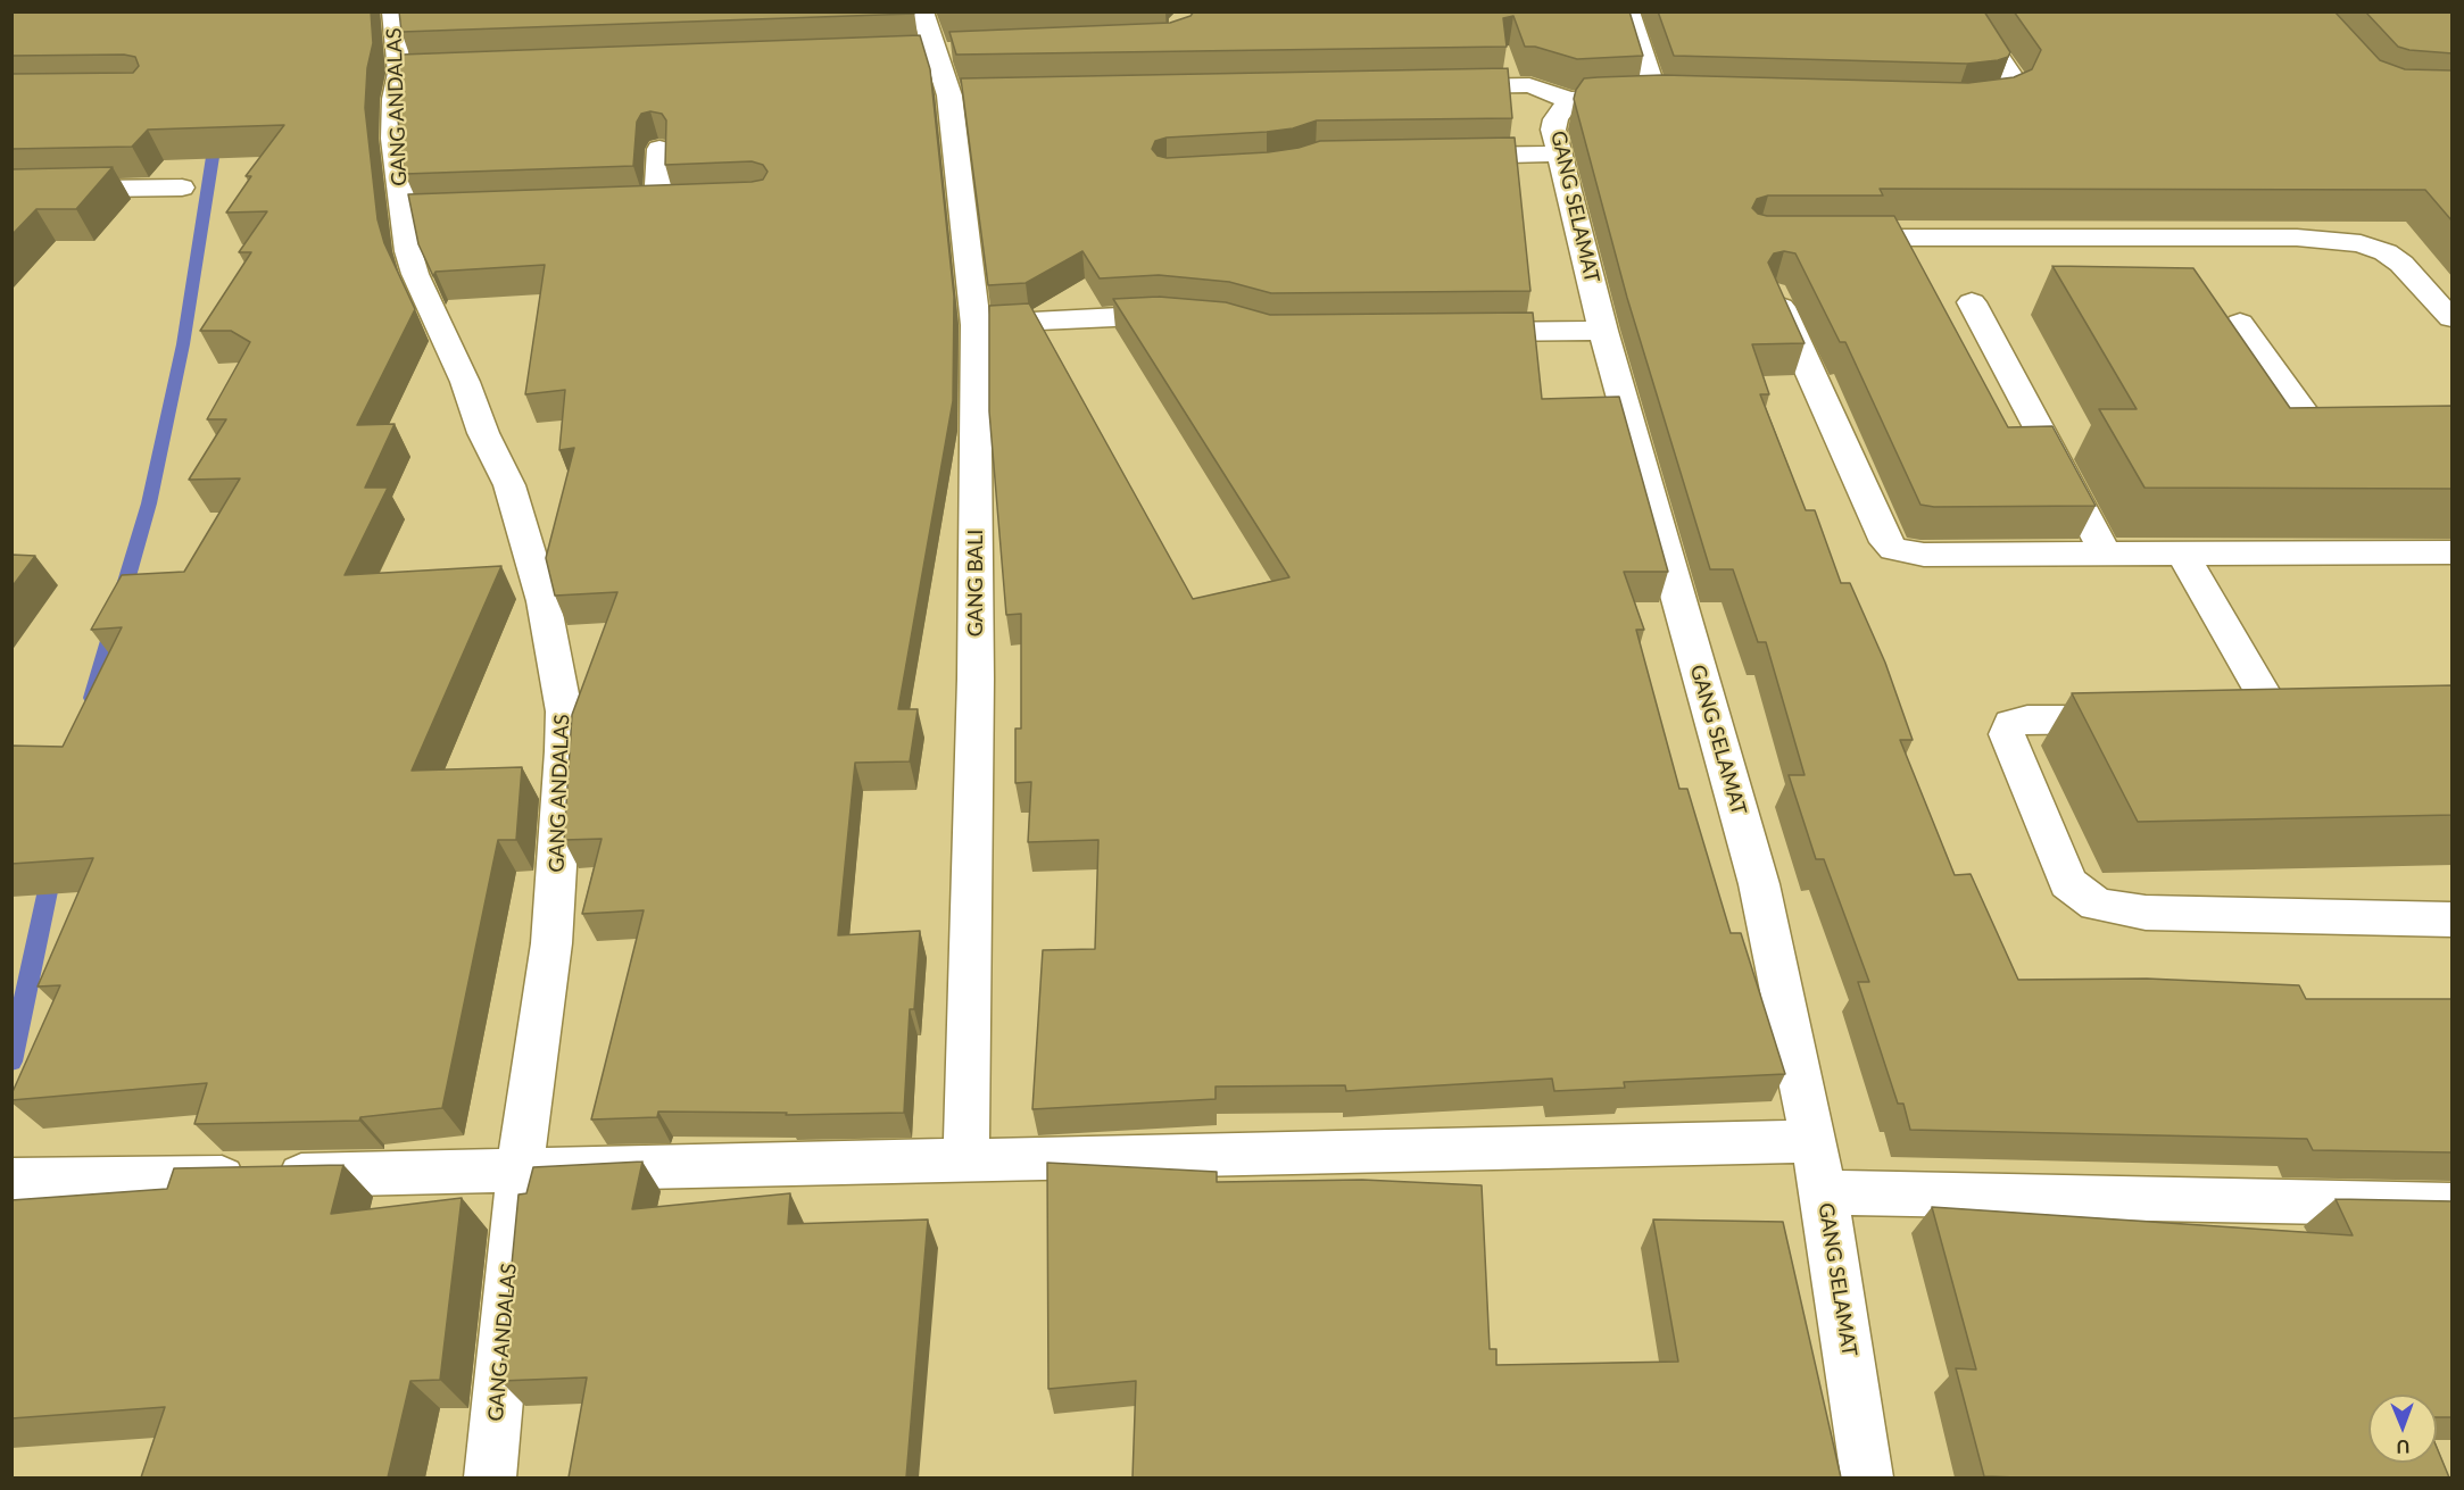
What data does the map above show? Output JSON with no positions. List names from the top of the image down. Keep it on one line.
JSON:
{"streets":{"street":["GANG ANDALAS","GANG SELAMAT","GANG BALI"]},"north":"bottom"}
